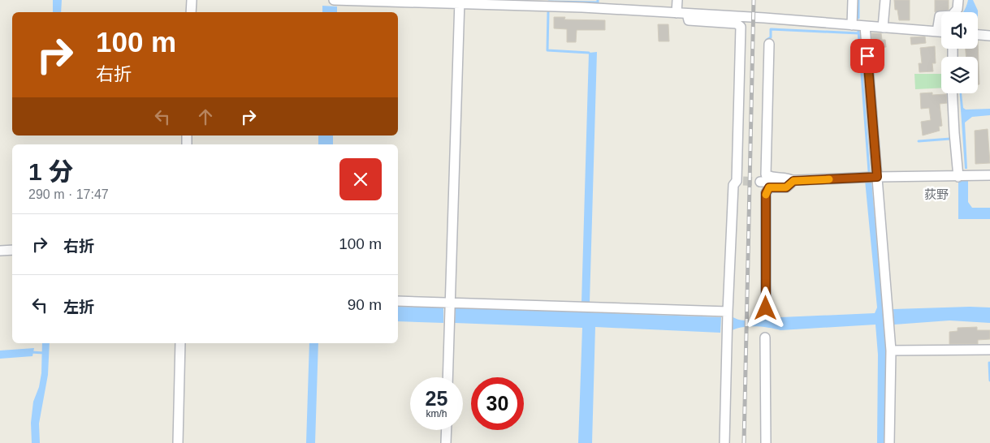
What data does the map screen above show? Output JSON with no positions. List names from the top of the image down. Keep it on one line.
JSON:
{"districts":["荻野"],"page":{"turn":["100 m","右折"],"heading":["1 分","290 m · 17:47"],"list":[{"name":"右折","value":"100 m"},{"name":"左折","value":"90 m"}],"speed":"25 km/h","limit":"30"}}
